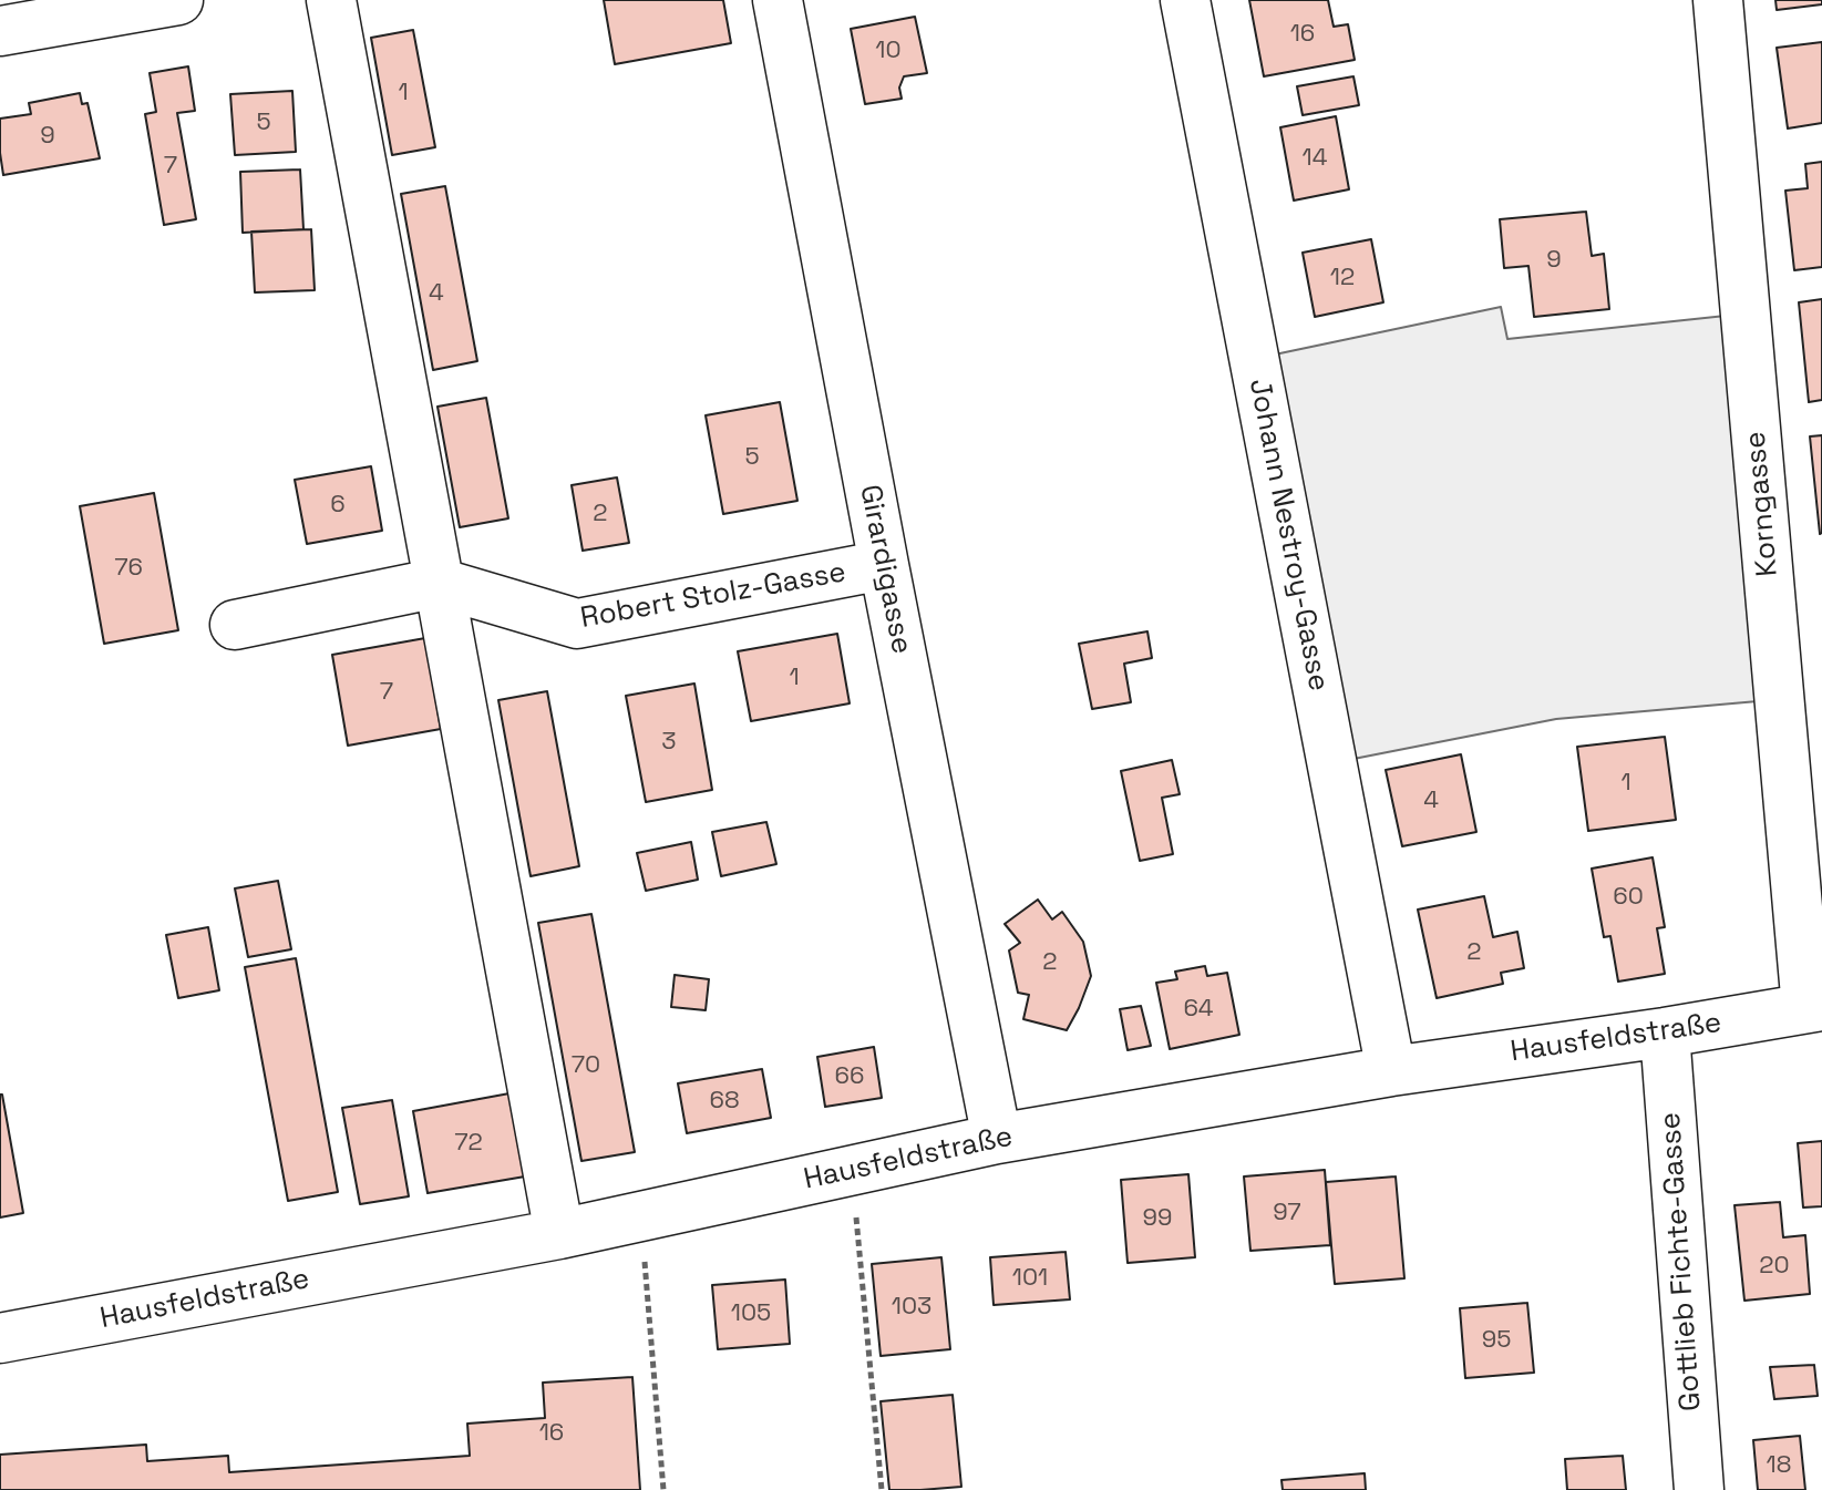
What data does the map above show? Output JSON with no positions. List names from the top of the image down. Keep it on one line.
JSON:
{"streets":{"street":["Korngasse","Johann Nestroy-Gasse","Girardigasse","Robert Stolz-Gasse","Hausfeldstraße","Gottlieb Fichte-Gasse"]},"crossings":[["Korngasse","Hausfeldstraße"],["Johann Nestroy-Gasse","Hausfeldstraße"],["Girardigasse","Robert Stolz-Gasse"],["Girardigasse","Hausfeldstraße"],["Hausfeldstraße","Gottlieb Fichte-Gasse"]],"house_numbers":["16","10","1","5","9","14","7","9","12","4","5","6","2","76","1","7","3","1","4","60","2","2","64","70","66","68","72","97","99","20","101","103","105","95","16","18"]}
